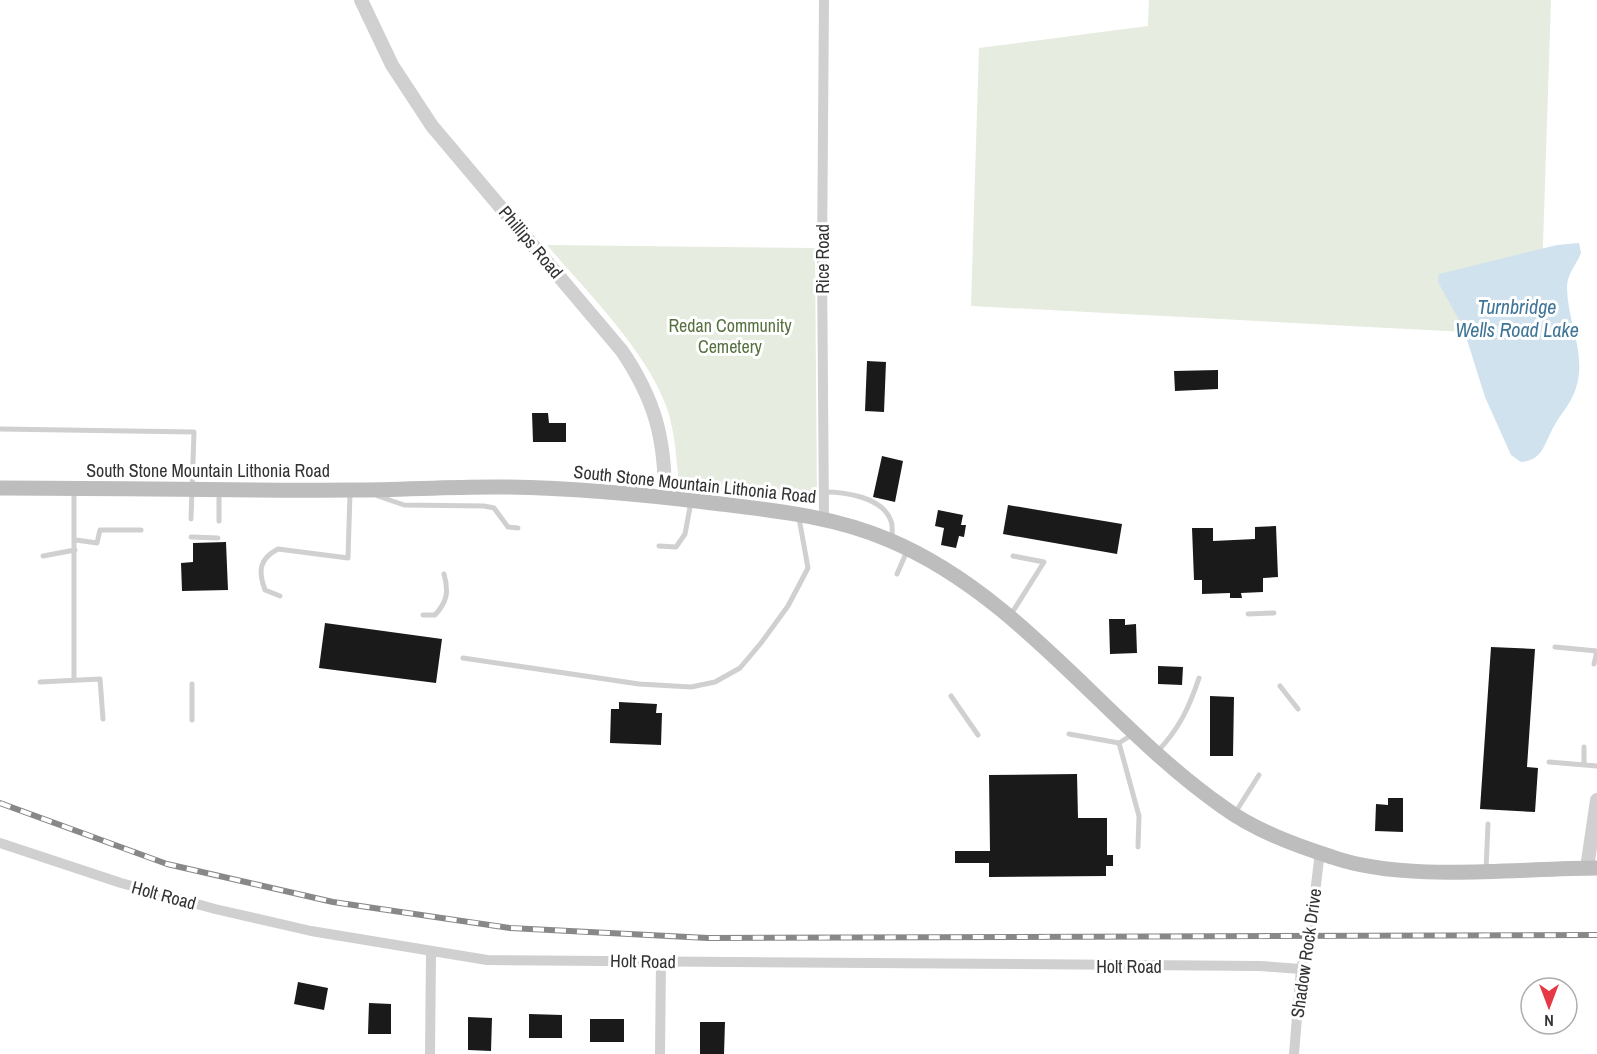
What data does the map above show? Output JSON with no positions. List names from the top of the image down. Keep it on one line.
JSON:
{"streets":{"main road":["South Stone Mountain Lithonia Road"],"street":["Phillips Road","Rice Road","Holt Road","Shadow Rock Drive"]},"crossings":[["Phillips Road","South Stone Mountain Lithonia Road"],["Rice Road","South Stone Mountain Lithonia Road"],["South Stone Mountain Lithonia Road","Shadow Rock Drive"],["Holt Road","Shadow Rock Drive"]],"water":["Turnbridge Wells Road Lake"],"parks":["Redan Community Cemetery"],"north":"bottom"}
